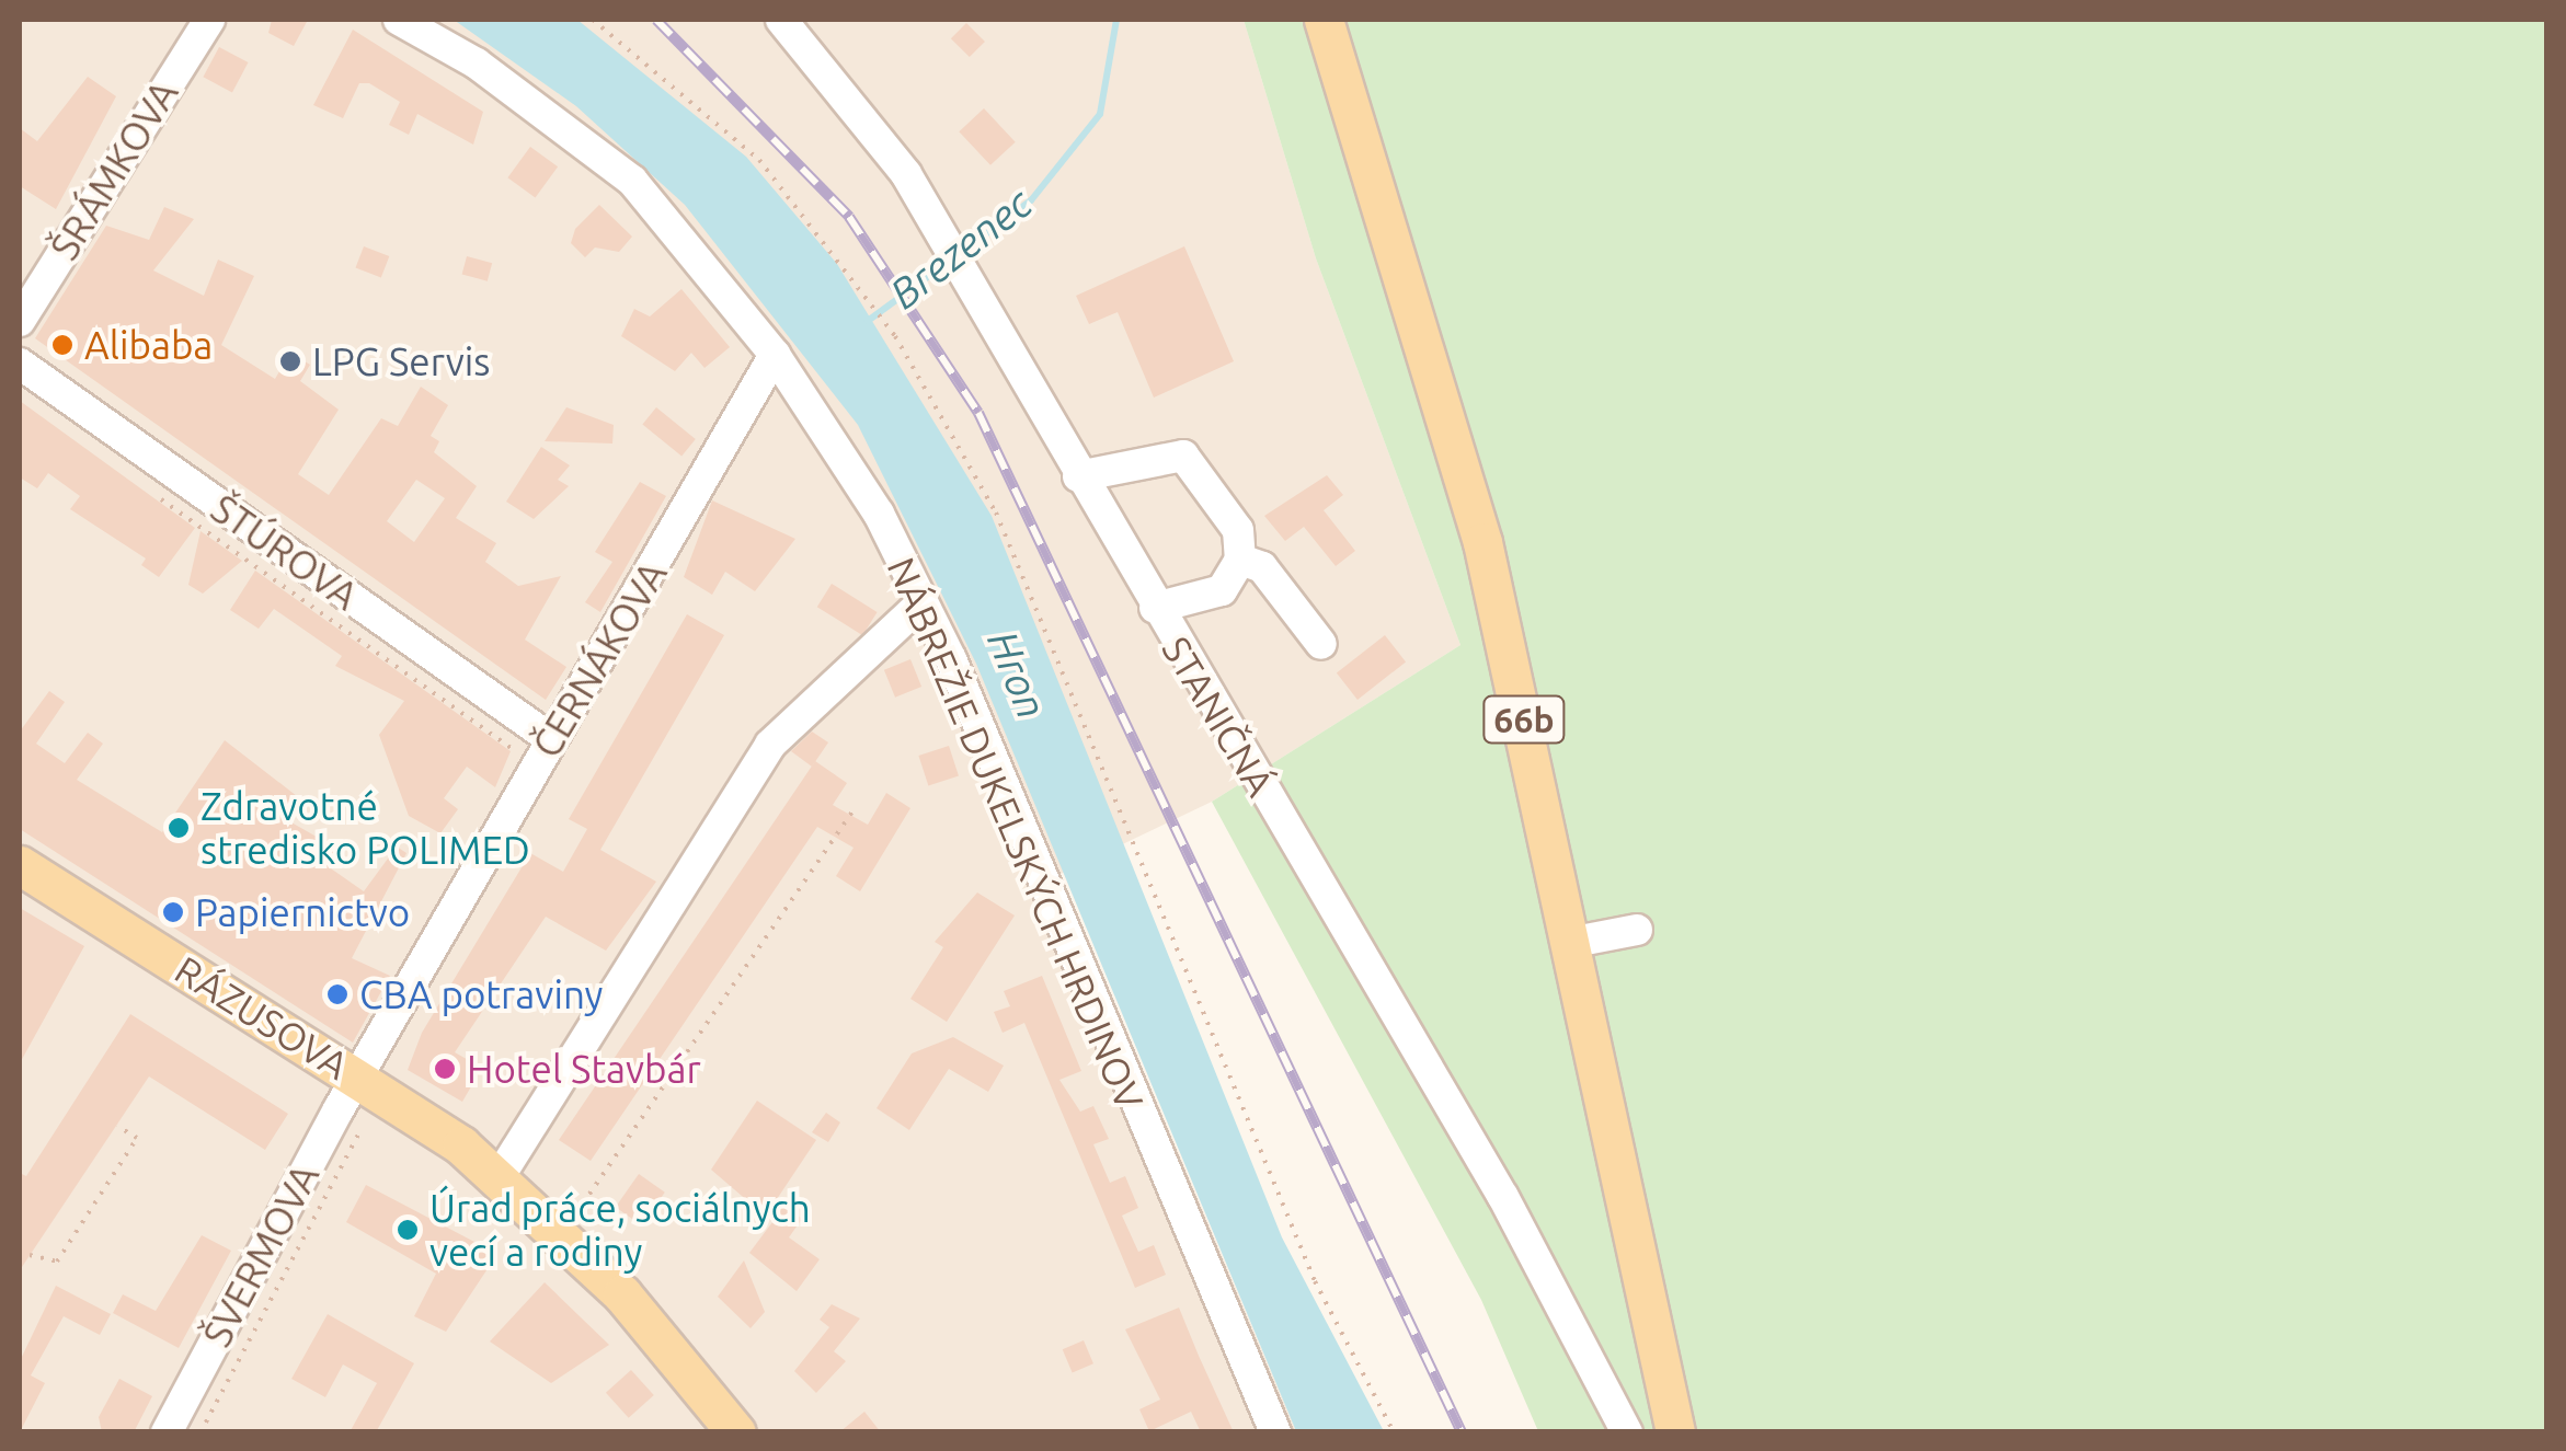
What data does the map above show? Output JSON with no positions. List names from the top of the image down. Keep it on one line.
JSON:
{"streets":{"main road":["66b","RÁZUSOVA"],"street":["ŠRÁMKOVA","ŠTÚROVA","ČERNÁKOVA","STANIČNÁ","NÁBREŽIE DUKELSKÝCH HRDINOV","ŠVERMOVA"]},"crossings":[["ŠTÚROVA","ČERNÁKOVA"],["ČERNÁKOVA","NÁBREŽIE DUKELSKÝCH HRDINOV"],["ČERNÁKOVA","RÁZUSOVA"],["ČERNÁKOVA","ŠVERMOVA"],["RÁZUSOVA","ŠVERMOVA"]],"water":["Brezenec","Hron"],"places":["Alibaba","LPG Servis","Zdravotné stredisko POLIMED","Papiernictvo","CBA potraviny","Hotel Stavbár","Úrad práce, sociálnych vecí a rodiny"]}
